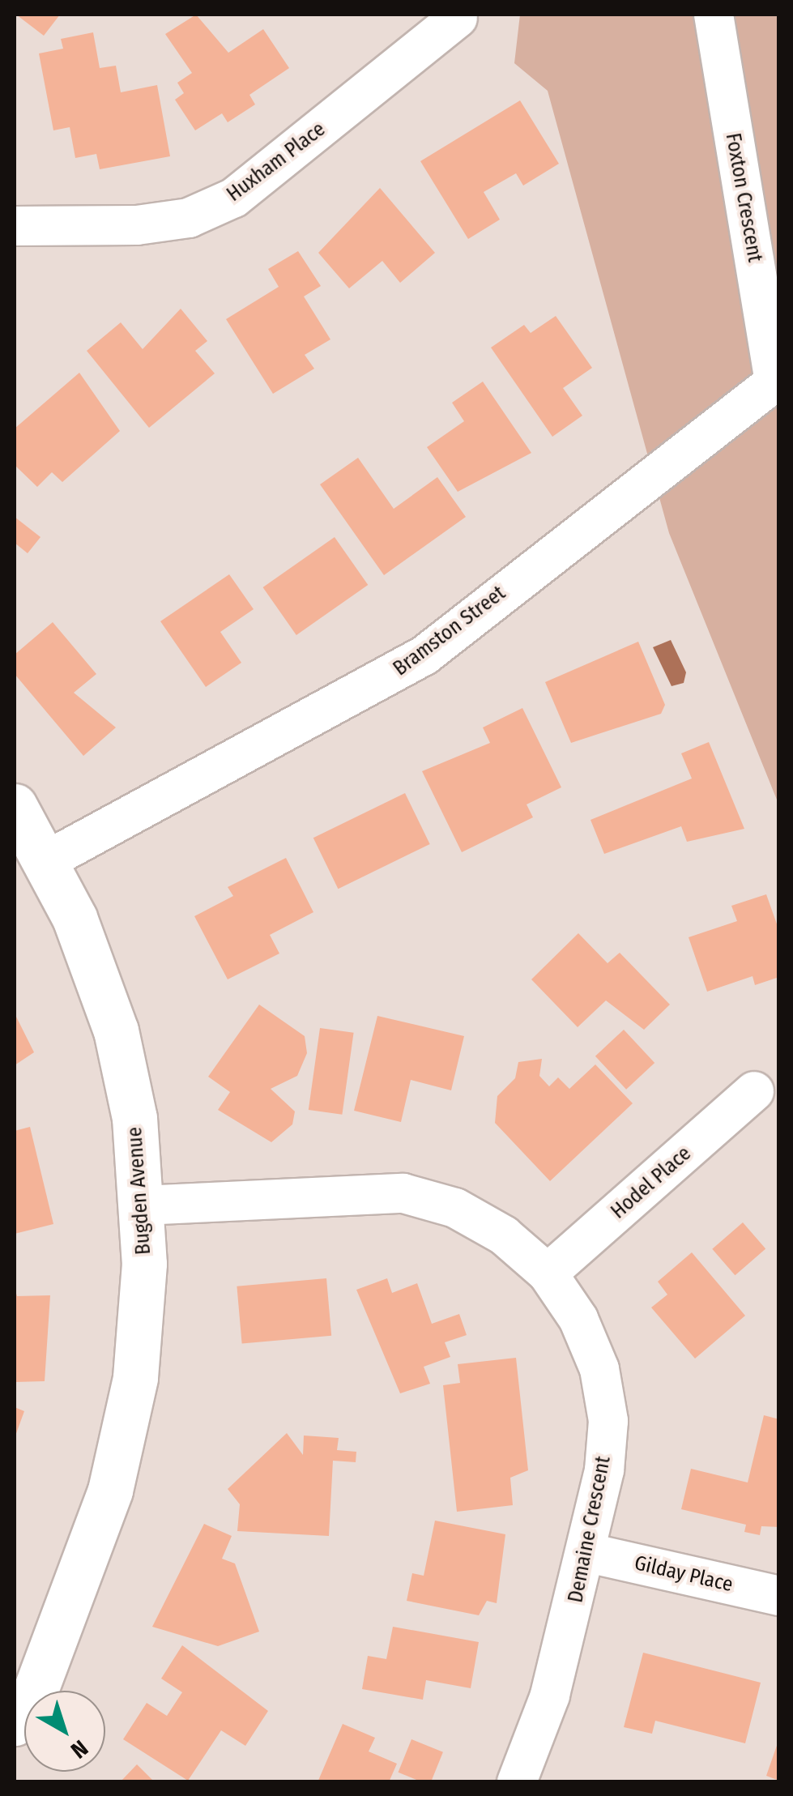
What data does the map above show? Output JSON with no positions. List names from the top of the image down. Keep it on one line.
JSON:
{"streets":{"street":["Huxham Place","Foxton Crescent","Bramston Street","Hodel Place","Bugden Avenue","Demaine Crescent","Gilday Place"]},"crossings":[["Foxton Crescent","Bramston Street"],["Bramston Street","Bugden Avenue"],["Hodel Place","Demaine Crescent"],["Bugden Avenue","Demaine Crescent"],["Demaine Crescent","Gilday Place"]],"north":"bottom right"}
